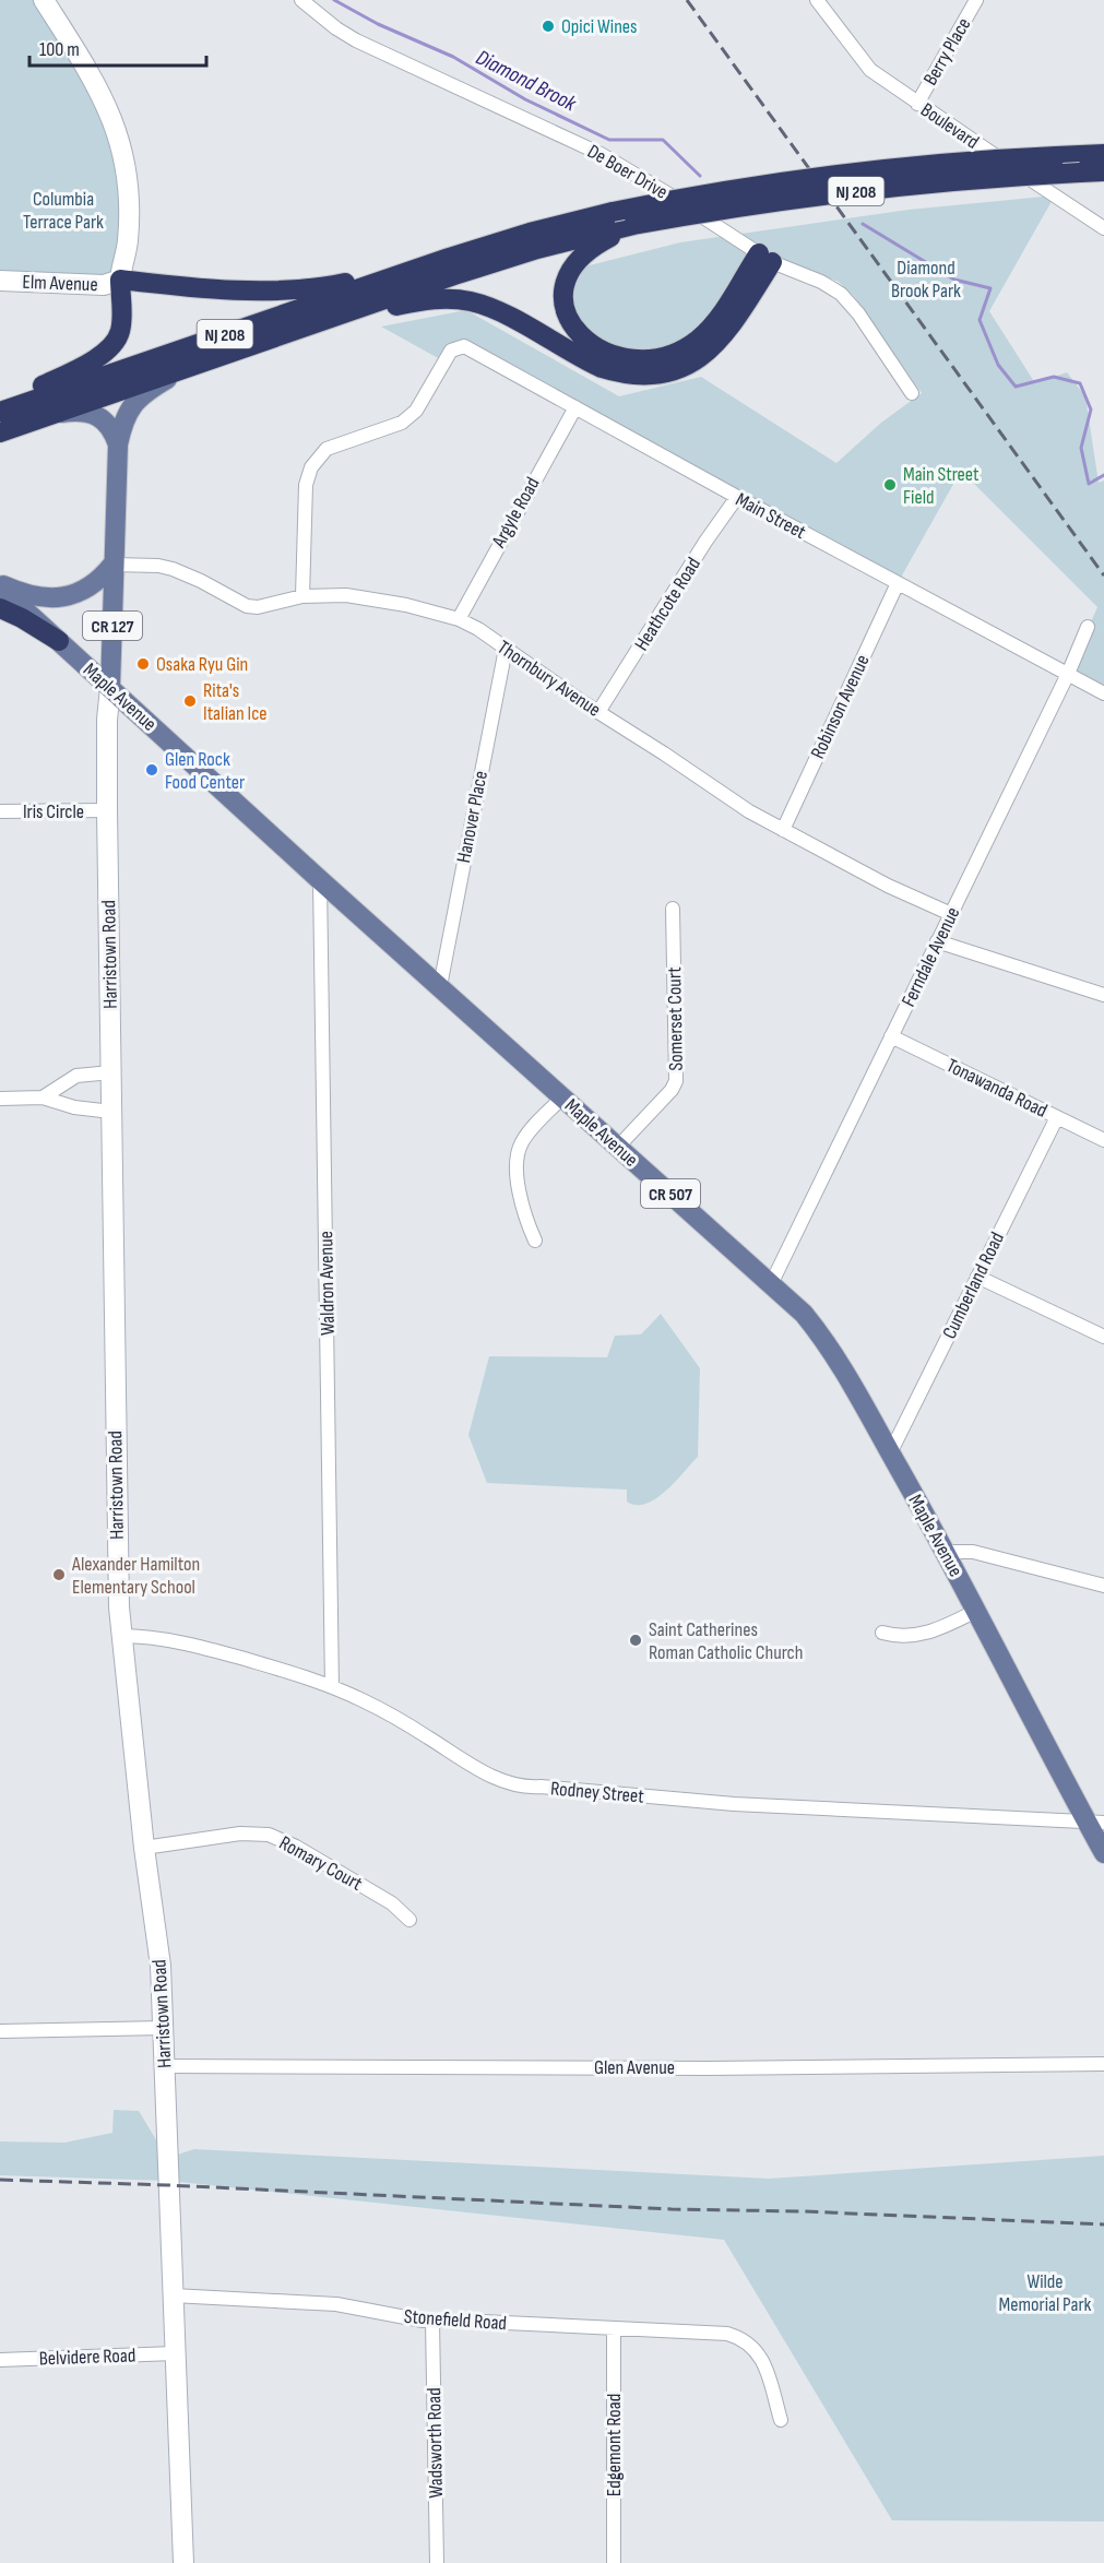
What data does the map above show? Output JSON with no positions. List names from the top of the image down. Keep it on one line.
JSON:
{"streets":{"highway":["NJ 208"],"main road":["CR 127","Maple Avenue","Harristown Road","CR 507"],"street":["Berry Place","Boulevard","De Boer Drive","Elm Avenue","Argyle Road","Main Street","Heathcote Road","Thornbury Avenue","Robinson Avenue","Iris Circle","Hanover Place","Ferndale Avenue","Somerset Court","Tonawanda Road","Waldron Avenue","Cumberland Road","Rodney Street","Romary Court","Glen Avenue","Stonefield Road","Belvidere Road","Wadsworth Road","Edgemont Road"]},"crossings":[["Berry Place","Boulevard"],["NJ 208","Harristown Road"],["Argyle Road","Main Street"],["Argyle Road","Thornbury Avenue"],["Main Street","Heathcote Road"],["Main Street","Thornbury Avenue"],["Main Street","Robinson Avenue"],["Main Street","Ferndale Avenue"],["Heathcote Road","Thornbury Avenue"],["Thornbury Avenue","Robinson Avenue"],["Thornbury Avenue","Hanover Place"],["Thornbury Avenue","Harristown Road"],["Thornbury Avenue","Ferndale Avenue"],["Maple Avenue","Hanover Place"],["Maple Avenue","Harristown Road"],["Maple Avenue","Ferndale Avenue"],["Maple Avenue","Somerset Court"],["Maple Avenue","Waldron Avenue"],["Maple Avenue","Cumberland Road"],["Maple Avenue","Rodney Street"],["Iris Circle","Harristown Road"],["Harristown Road","Rodney Street"],["Harristown Road","Romary Court"],["Harristown Road","Glen Avenue"],["Harristown Road","Stonefield Road"],["Harristown Road","Belvidere Road"],["Ferndale Avenue","Tonawanda Road"],["Tonawanda Road","Cumberland Road"],["Waldron Avenue","Rodney Street"],["Stonefield Road","Wadsworth Road"],["Stonefield Road","Edgemont Road"]],"water":["Diamond Brook"],"parks":["Columbia Terrace Park","Diamond Brook Park","Wilde Memorial Park"],"places":["Opici Wines","Main Street Field","Osaka Ryu Gin","Rita's Italian Ice","Glen Rock Food Center","Alexander Hamilton Elementary School","Saint Catherines Roman Catholic Church"],"scale_bar":"100 m"}
